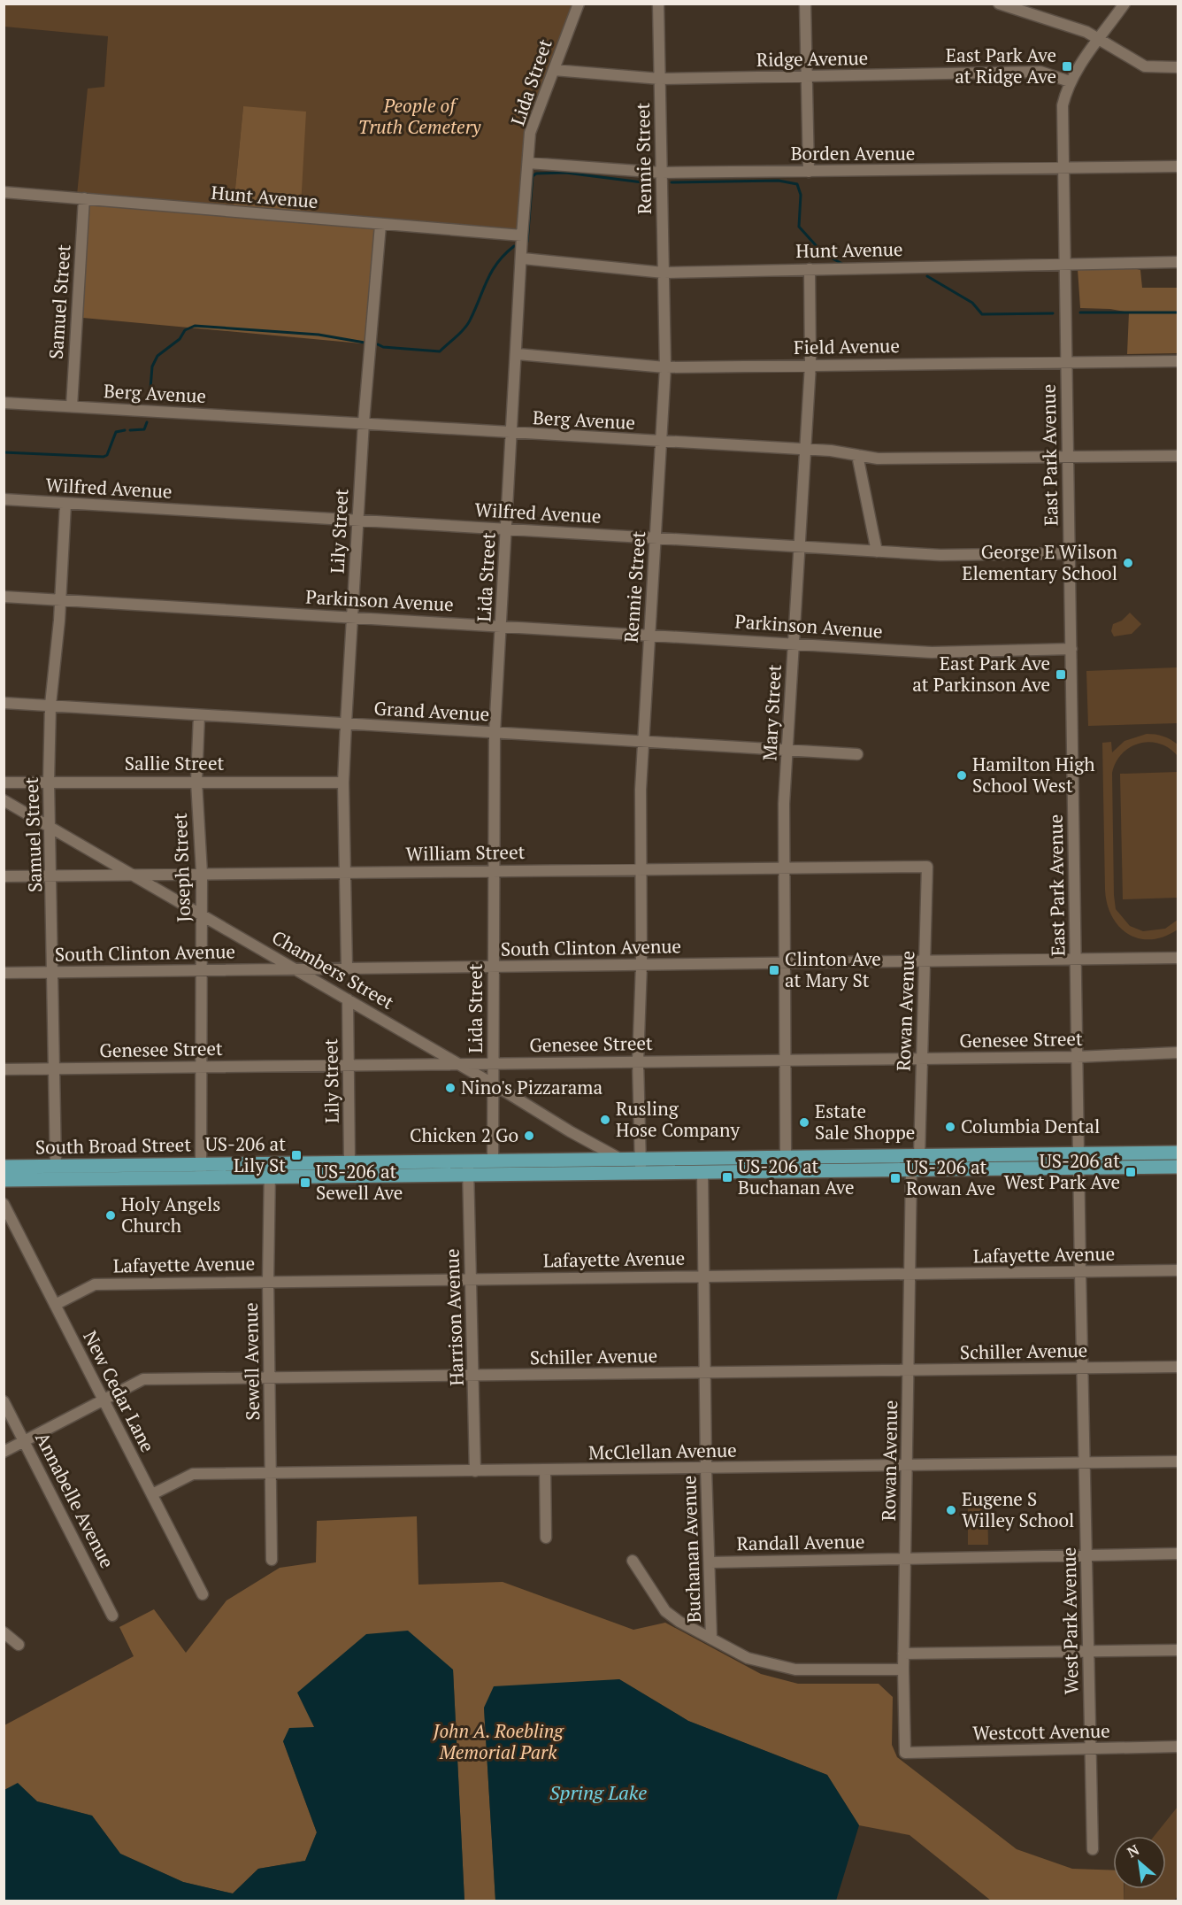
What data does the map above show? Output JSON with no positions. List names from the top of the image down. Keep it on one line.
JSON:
{"streets":{"main road":["South Broad Street"],"street":["Ridge Avenue","Lida Street","Borden Avenue","Rennie Street","Hunt Avenue","Samuel Street","Field Avenue","Berg Avenue","East Park Avenue","Wilfred Avenue","Lily Street","Parkinson Avenue","Grand Avenue","Mary Street","Sallie Street","William Street","Joseph Street","South Clinton Avenue","Chambers Street","Rowan Avenue","Genesee Street","Lafayette Avenue","Harrison Avenue","Schiller Avenue","Sewell Avenue","New Cedar Lane","McClellan Avenue","Annabelle Avenue","Randall Avenue","Buchanan Avenue","West Park Avenue","Westcott Avenue"]},"crossings":[["Ridge Avenue","Lida Street"],["Ridge Avenue","Rennie Street"],["Ridge Avenue","East Park Avenue"],["Lida Street","Borden Avenue"],["Lida Street","Hunt Avenue"],["Lida Street","Field Avenue"],["Lida Street","Berg Avenue"],["Lida Street","Wilfred Avenue"],["Lida Street","Parkinson Avenue"],["Lida Street","Grand Avenue"],["Lida Street","William Street"],["Lida Street","South Clinton Avenue"],["Lida Street","Chambers Street"],["Lida Street","Genesee Street"],["Lida Street","South Broad Street"],["Borden Avenue","Rennie Street"],["Borden Avenue","East Park Avenue"],["Rennie Street","Hunt Avenue"],["Rennie Street","Field Avenue"],["Rennie Street","Berg Avenue"],["Rennie Street","Wilfred Avenue"],["Rennie Street","Parkinson Avenue"],["Rennie Street","Grand Avenue"],["Rennie Street","William Street"],["Rennie Street","South Clinton Avenue"],["Rennie Street","Genesee Street"],["Rennie Street","South Broad Street"],["Hunt Avenue","Samuel Street"],["Hunt Avenue","East Park Avenue"],["Hunt Avenue","Lily Street"],["Hunt Avenue","Mary Street"],["Samuel Street","Berg Avenue"],["Samuel Street","Wilfred Avenue"],["Samuel Street","Parkinson Avenue"],["Samuel Street","Grand Avenue"],["Samuel Street","Sallie Street"],["Samuel Street","William Street"],["Samuel Street","South Clinton Avenue"],["Samuel Street","Chambers Street"],["Samuel Street","Genesee Street"],["Samuel Street","South Broad Street"],["Field Avenue","East Park Avenue"],["Field Avenue","Mary Street"],["Berg Avenue","East Park Avenue"],["Berg Avenue","Lily Street"],["Berg Avenue","Mary Street"],["East Park Avenue","Wilfred Avenue"],["East Park Avenue","Parkinson Avenue"],["East Park Avenue","South Clinton Avenue"],["East Park Avenue","Genesee Street"],["East Park Avenue","South Broad Street"],["East Park Avenue","West Park Avenue"],["Wilfred Avenue","Lily Street"],["Wilfred Avenue","Mary Street"],["Lily Street","Parkinson Avenue"],["Lily Street","Grand Avenue"],["Lily Street","Sallie Street"],["Lily Street","William Street"],["Lily Street","South Clinton Avenue"],["Lily Street","Chambers Street"],["Lily Street","Genesee Street"],["Lily Street","South Broad Street"],["Parkinson Avenue","Mary Street"],["Grand Avenue","Mary Street"],["Grand Avenue","Joseph Street"],["Mary Street","William Street"],["Mary Street","South Clinton Avenue"],["Mary Street","Genesee Street"],["Mary Street","South Broad Street"],["Sallie Street","Joseph Street"],["William Street","Joseph Street"],["William Street","Chambers Street"],["William Street","Rowan Avenue"],["Joseph Street","South Clinton Avenue"],["Joseph Street","Chambers Street"],["Joseph Street","Genesee Street"],["Joseph Street","South Broad Street"],["South Clinton Avenue","Chambers Street"],["South Clinton Avenue","Rowan Avenue"],["Chambers Street","Genesee Street"],["Chambers Street","South Broad Street"],["Rowan Avenue","Genesee Street"],["Rowan Avenue","South Broad Street"],["Rowan Avenue","Lafayette Avenue"],["Rowan Avenue","Schiller Avenue"],["Rowan Avenue","McClellan Avenue"],["Rowan Avenue","Randall Avenue"],["Rowan Avenue","Westcott Avenue"],["South Broad Street","Harrison Avenue"],["South Broad Street","Sewell Avenue"],["South Broad Street","Buchanan Avenue"],["South Broad Street","West Park Avenue"],["Lafayette Avenue","Harrison Avenue"],["Lafayette Avenue","Sewell Avenue"],["Lafayette Avenue","New Cedar Lane"],["Lafayette Avenue","Buchanan Avenue"],["Lafayette Avenue","West Park Avenue"],["Harrison Avenue","Schiller Avenue"],["Harrison Avenue","McClellan Avenue"],["Schiller Avenue","Sewell Avenue"],["Schiller Avenue","New Cedar Lane"],["Schiller Avenue","Annabelle Avenue"],["Schiller Avenue","Buchanan Avenue"],["Schiller Avenue","West Park Avenue"],["Sewell Avenue","McClellan Avenue"],["New Cedar Lane","McClellan Avenue"],["McClellan Avenue","Buchanan Avenue"],["McClellan Avenue","West Park Avenue"],["Randall Avenue","Buchanan Avenue"],["Randall Avenue","West Park Avenue"],["West Park Avenue","Westcott Avenue"]],"water":["Spring Lake"],"parks":["People of Truth Cemetery","John A. Roebling Memorial Park"],"places":{"transit":["East Park Ave at Ridge Ave","East Park Ave at Parkinson Ave","Clinton Ave at Mary St","US-206 at Lily St","US-206 at West Park Ave","US-206 at Buchanan Ave","US-206 at Rowan Ave","US-206 at Sewell Ave"],"other":["George E Wilson Elementary School","Hamilton High School West","Nino's Pizzarama","Rusling Hose Company","Estate Sale Shoppe","Columbia Dental","Chicken 2 Go","Holy Angels Church","Eugene S Willey School"]},"north":"top left"}
